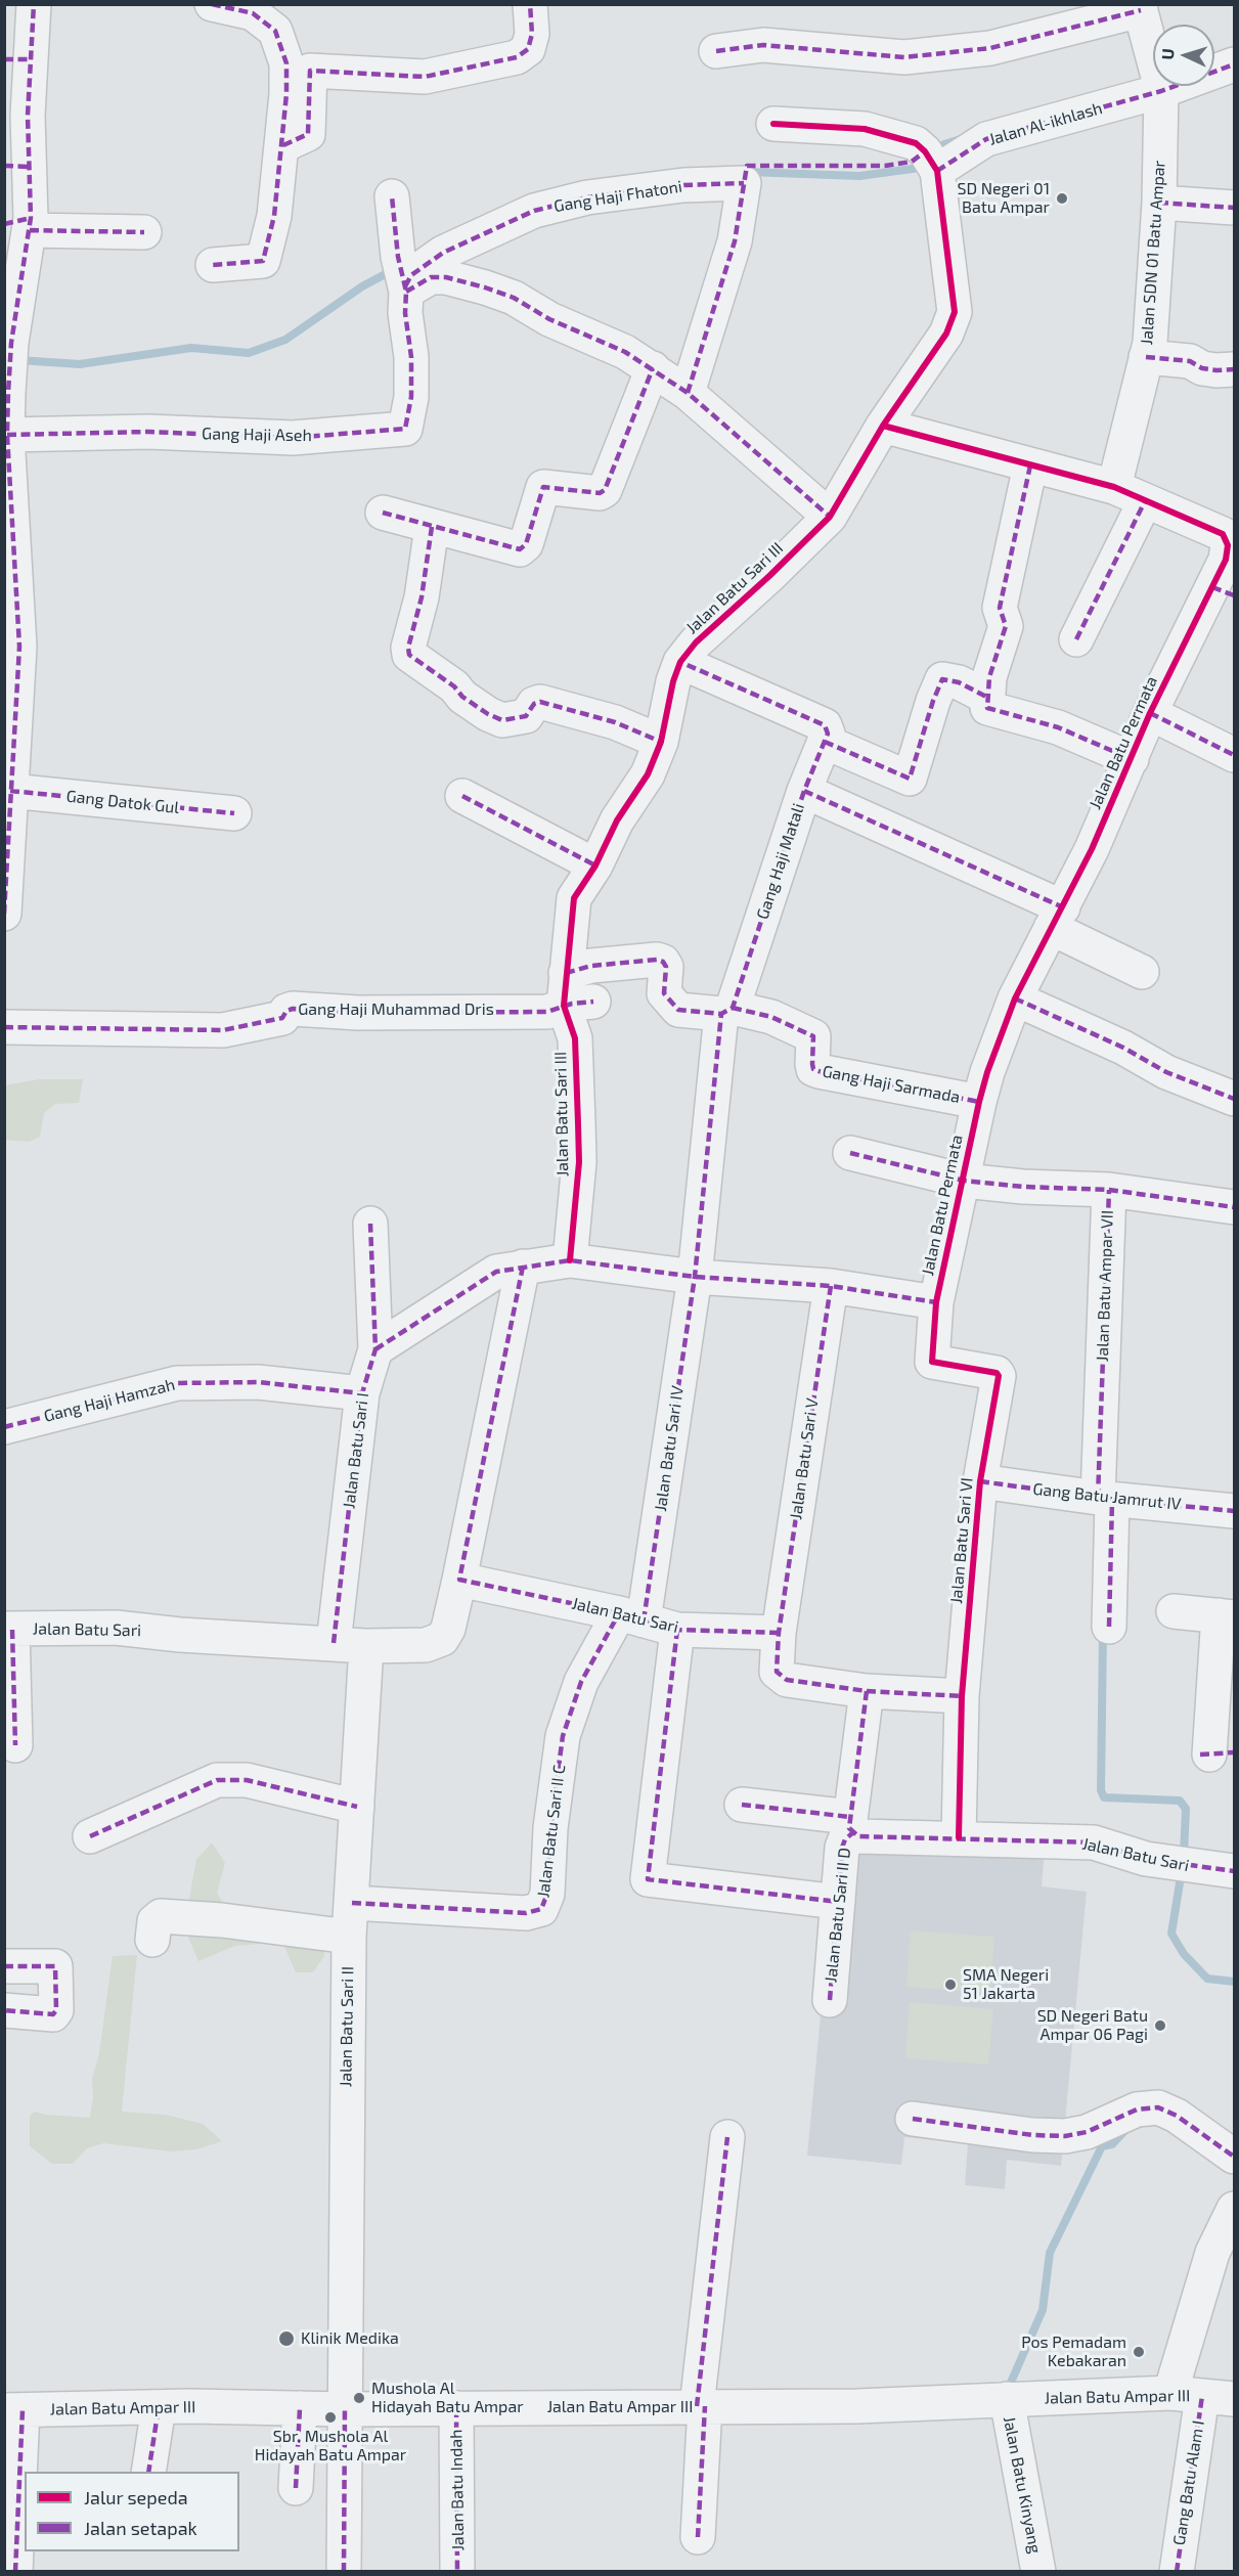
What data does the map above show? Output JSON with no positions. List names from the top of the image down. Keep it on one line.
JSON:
{"streets":{"street":["Jalan Al-ikhlash","Gang Haji Fhatoni","Jalan SDN 01 Batu Ampar","Gang Haji Aseh","Jalan Batu Sari III","Jalan Batu Permata","Gang Datok Gul","Gang Haji Matali","Gang Haji Muhammad Dris","Gang Haji Sarmada","Jalan Batu Ampar VII","Gang Haji Hamzah","Jalan Batu Sari IV","Jalan Batu Sari I","Jalan Batu Sari V","Gang Batu Jamrut IV","Jalan Batu Sari VI","Jalan Batu Sari","Jalan Batu Sari II C","Jalan Batu Sari II D","Jalan Batu Sari II","Jalan Batu Ampar III","Gang Batu Alam I","Jalan Batu Kinyang","Jalan Batu Indah"]},"crossings":[["Jalan Al-ikhlash","Jalan Batu Sari III"],["Gang Haji Fhatoni","Gang Haji Aseh"],["Jalan SDN 01 Batu Ampar","Jalan Batu Permata"],["Jalan Batu Sari III","Jalan Batu Permata"],["Jalan Batu Sari III","Gang Haji Muhammad Dris"],["Jalan Batu Permata","Gang Haji Matali"],["Jalan Batu Permata","Gang Haji Sarmada"],["Jalan Batu Permata","Jalan Batu Ampar VII"],["Jalan Batu Permata","Jalan Batu Sari VI"],["Gang Haji Matali","Gang Haji Muhammad Dris"],["Gang Haji Matali","Gang Haji Sarmada"],["Gang Haji Matali","Jalan Batu Sari IV"],["Gang Haji Muhammad Dris","Gang Haji Sarmada"],["Jalan Batu Ampar VII","Gang Batu Jamrut IV"],["Gang Haji Hamzah","Jalan Batu Sari I"],["Jalan Batu Sari IV","Jalan Batu Sari"],["Jalan Batu Sari IV","Jalan Batu Sari II C"],["Jalan Batu Sari I","Jalan Batu Sari"],["Jalan Batu Sari V","Jalan Batu Sari"],["Gang Batu Jamrut IV","Jalan Batu Sari VI"],["Jalan Batu Sari VI","Jalan Batu Sari"],["Jalan Batu Sari","Jalan Batu Sari II C"],["Jalan Batu Sari","Jalan Batu Sari II D"],["Jalan Batu Sari","Jalan Batu Sari II"],["Jalan Batu Sari II C","Jalan Batu Sari II"],["Jalan Batu Sari II","Jalan Batu Ampar III"],["Jalan Batu Ampar III","Gang Batu Alam I"],["Jalan Batu Ampar III","Jalan Batu Kinyang"],["Jalan Batu Ampar III","Jalan Batu Indah"]],"places":["SD Negeri 01 Batu Ampar","SMA Negeri 51 Jakarta","SD Negeri Batu Ampar 06 Pagi","Klinik Medika","Pos Pemadam Kebakaran","Mushola Al Hidayah Batu Ampar","Sbr. Mushola Al Hidayah Batu Ampar"],"legend":["Jalur sepeda","Jalan setapak"],"north":"left"}
